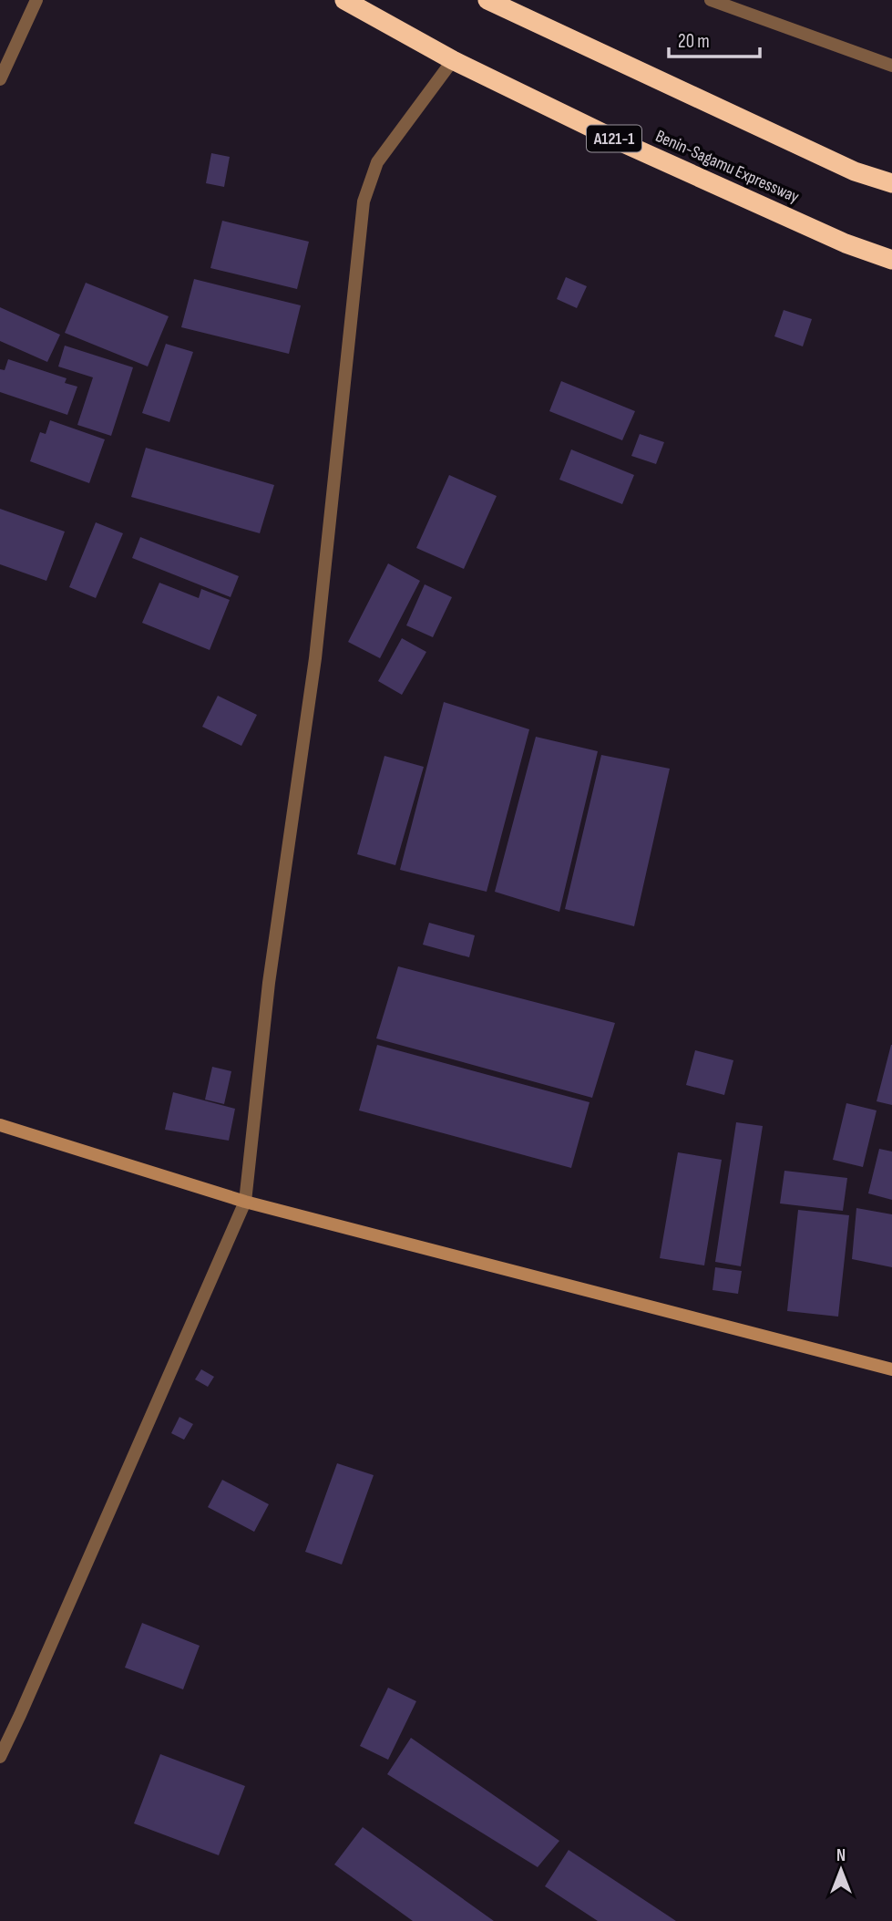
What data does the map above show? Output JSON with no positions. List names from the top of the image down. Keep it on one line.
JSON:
{"streets":{"highway":["A121-1","Benin-Sagamu Expressway"]},"scale_bar":"20 m","north":"top"}
